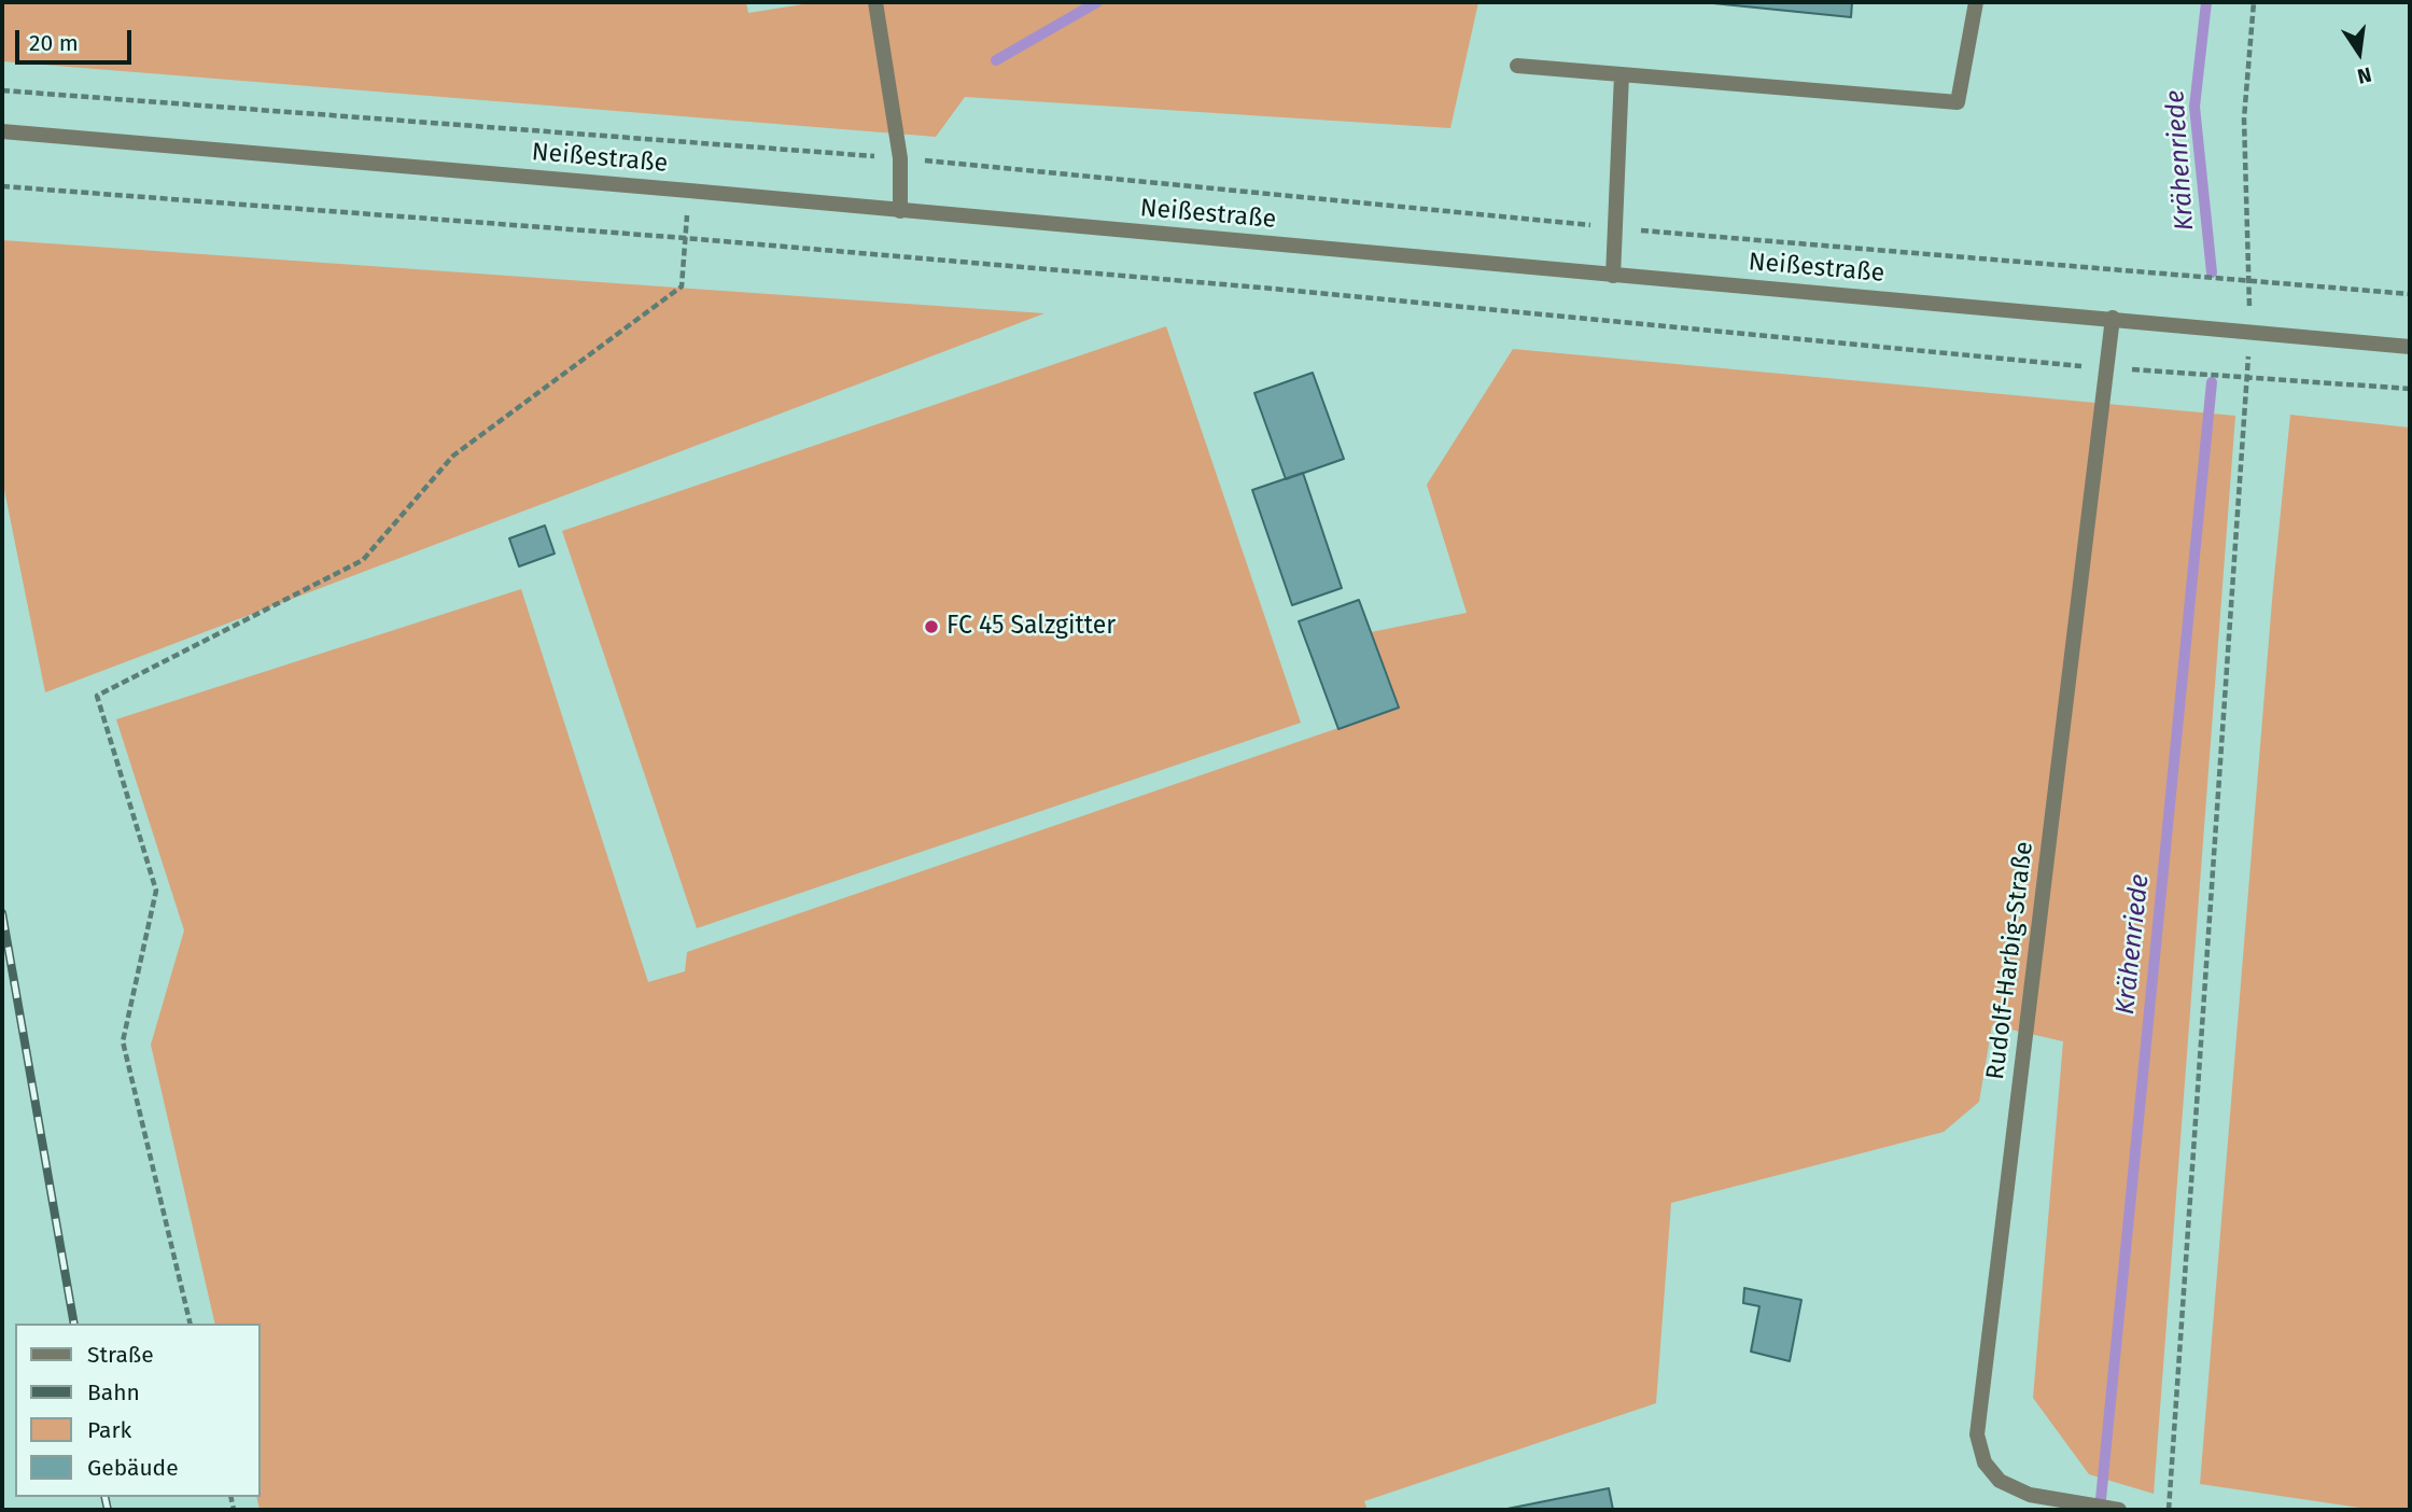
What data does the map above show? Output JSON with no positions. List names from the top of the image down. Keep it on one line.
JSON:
{"streets":{"street":["Neißestraße","Rudolf-Harbig-Straße"]},"crossings":[["Neißestraße","Rudolf-Harbig-Straße"]],"water":["Krähenriede"],"places":["FC 45 Salzgitter"],"legend":["Straße","Bahn","Park","Gebäude"],"scale_bar":"20 m","north":"bottom"}
